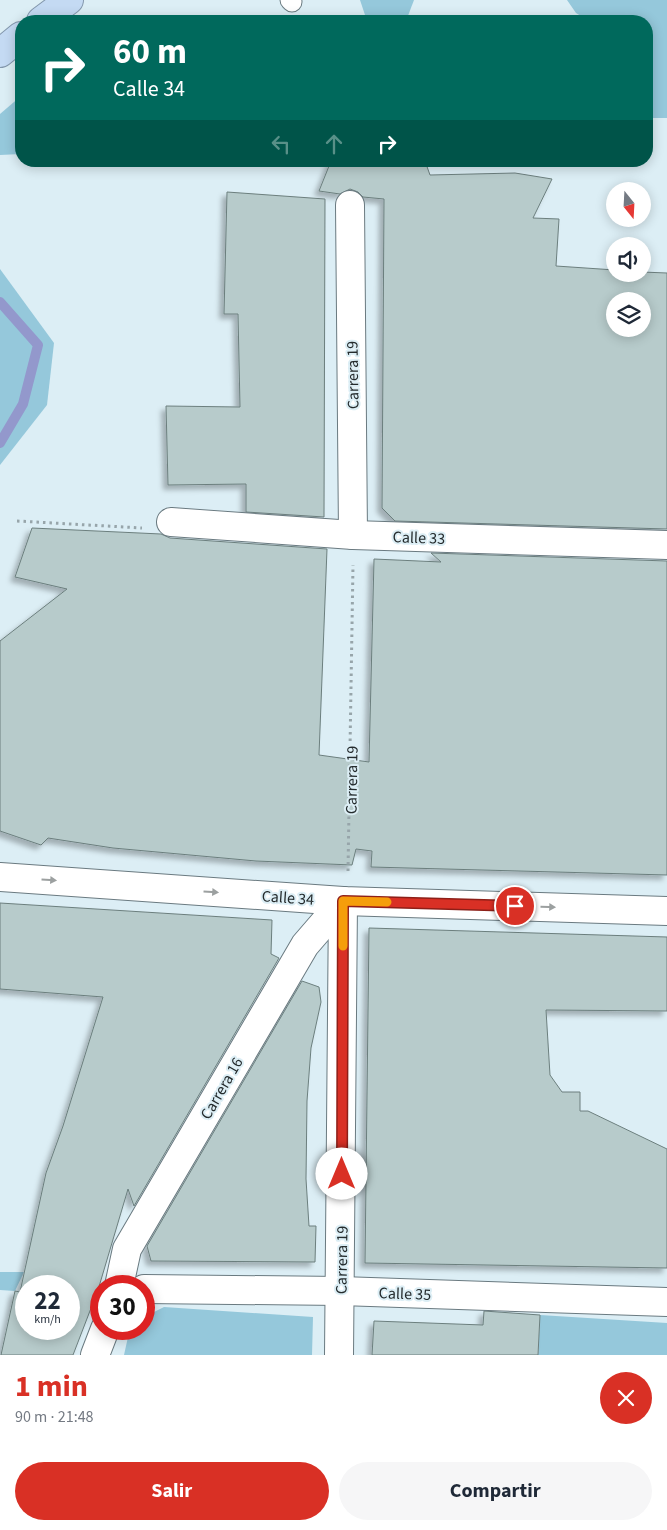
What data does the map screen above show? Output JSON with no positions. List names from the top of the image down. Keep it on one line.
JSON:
{"streets":{"street":["Carrera 19","Calle 33","Calle 34","Carrera 16","Calle 35"]},"crossings":[["Carrera 19","Calle 33"],["Carrera 19","Calle 34"],["Carrera 19","Carrera 16"],["Carrera 19","Calle 35"],["Calle 34","Carrera 16"]],"one_way":["Calle 34"],"north":"bottom","page":{"turn":["60 m","Calle 34"],"speed":"22 km/h","limit":"30","heading":["1 min","90 m · 21:48"],"buttons":["Salir","Compartir"]}}
